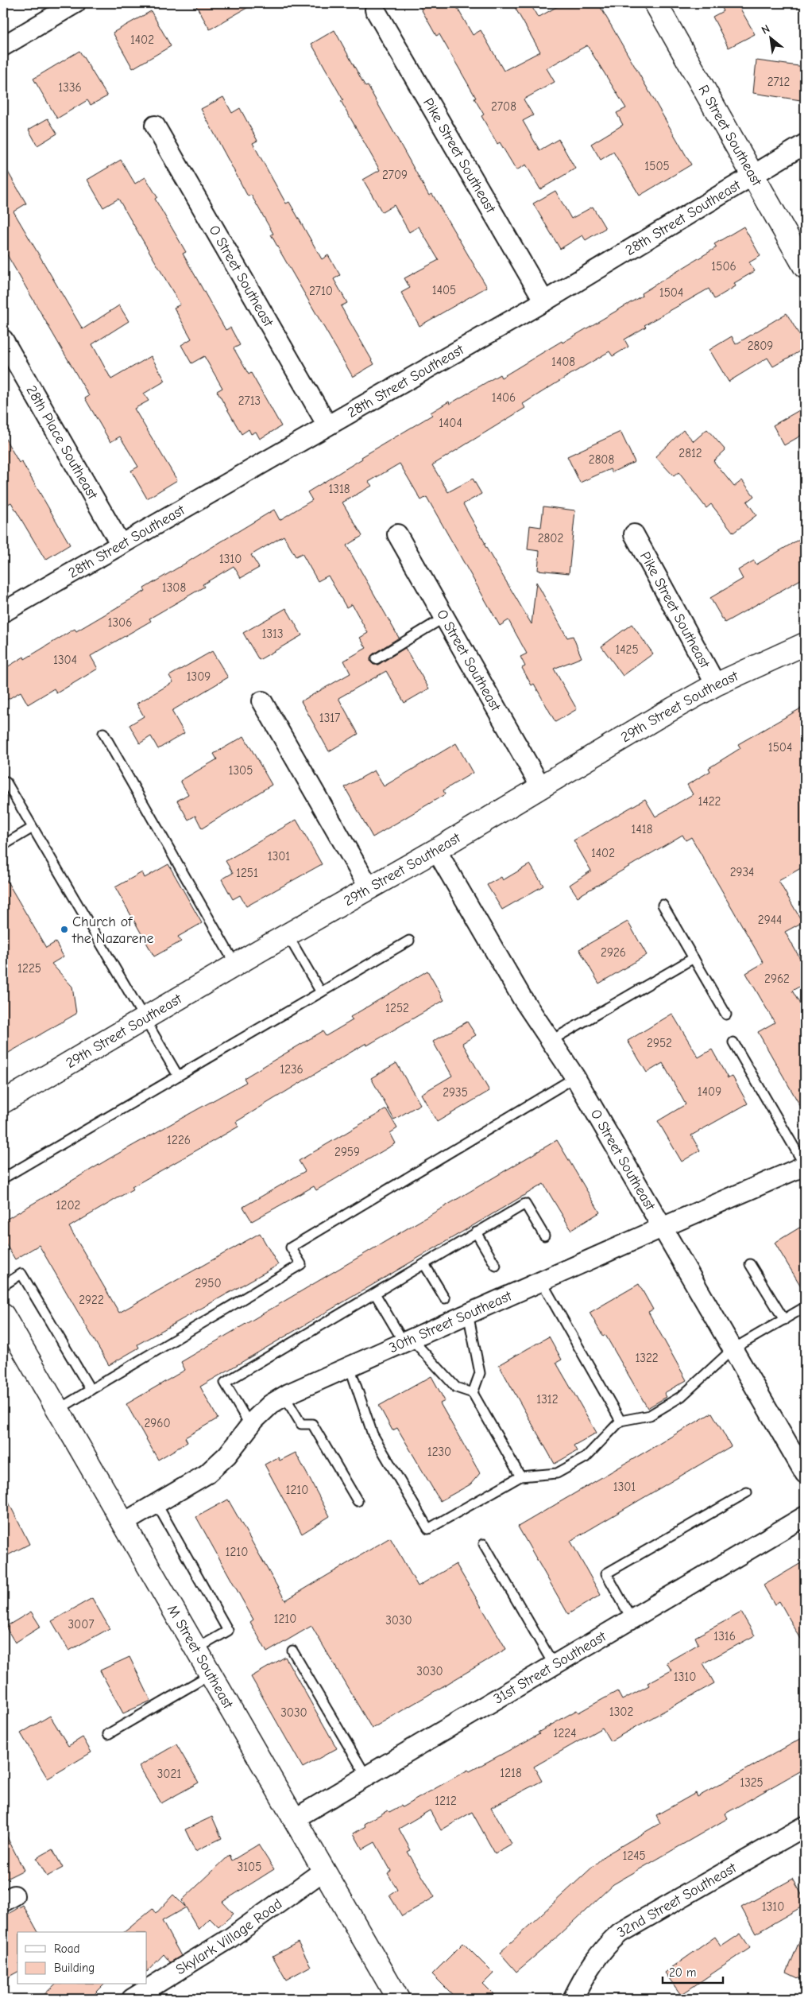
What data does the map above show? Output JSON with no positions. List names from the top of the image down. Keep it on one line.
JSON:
{"streets":{"street":["R Street Southeast","Pike Street Southeast","28th Street Southeast","O Street Southeast","28th Place Southeast","29th Street Southeast","30th Street Southeast","M Street Southeast","31st Street Southeast","32nd Street Southeast","Skylark Village Road"]},"crossings":[["R Street Southeast","28th Street Southeast"],["Pike Street Southeast","28th Street Southeast"],["Pike Street Southeast","29th Street Southeast"],["28th Street Southeast","O Street Southeast"],["28th Street Southeast","28th Place Southeast"],["O Street Southeast","29th Street Southeast"],["O Street Southeast","30th Street Southeast"],["30th Street Southeast","M Street Southeast"],["M Street Southeast","31st Street Southeast"],["M Street Southeast","Skylark Village Road"]],"places":["Church of the Nazarene"],"house_numbers":["1402","2712","1336","2708","1505","2709","1506","1405","2710","1504","2809","1408","1406","2713","1404","2812","2808","1318","2802","1310","1308","1306","1313","1425","1304","1309","1317","1504","1305","1422","1418","1402","1301","2934","1251","2944","2926","1225","2962","1252","2952","1236","1409","2935","1226","2959","1202","2950","2922","1322","1312","2960","1230","1301","1210","1210","1210","3030","3007","1316","3030","1310","1302","3030","1224","1218","3021","1325","1212","1245","3105","1310"],"legend":["Road","Building"],"scale_bar":"20 m","north":"top left"}
